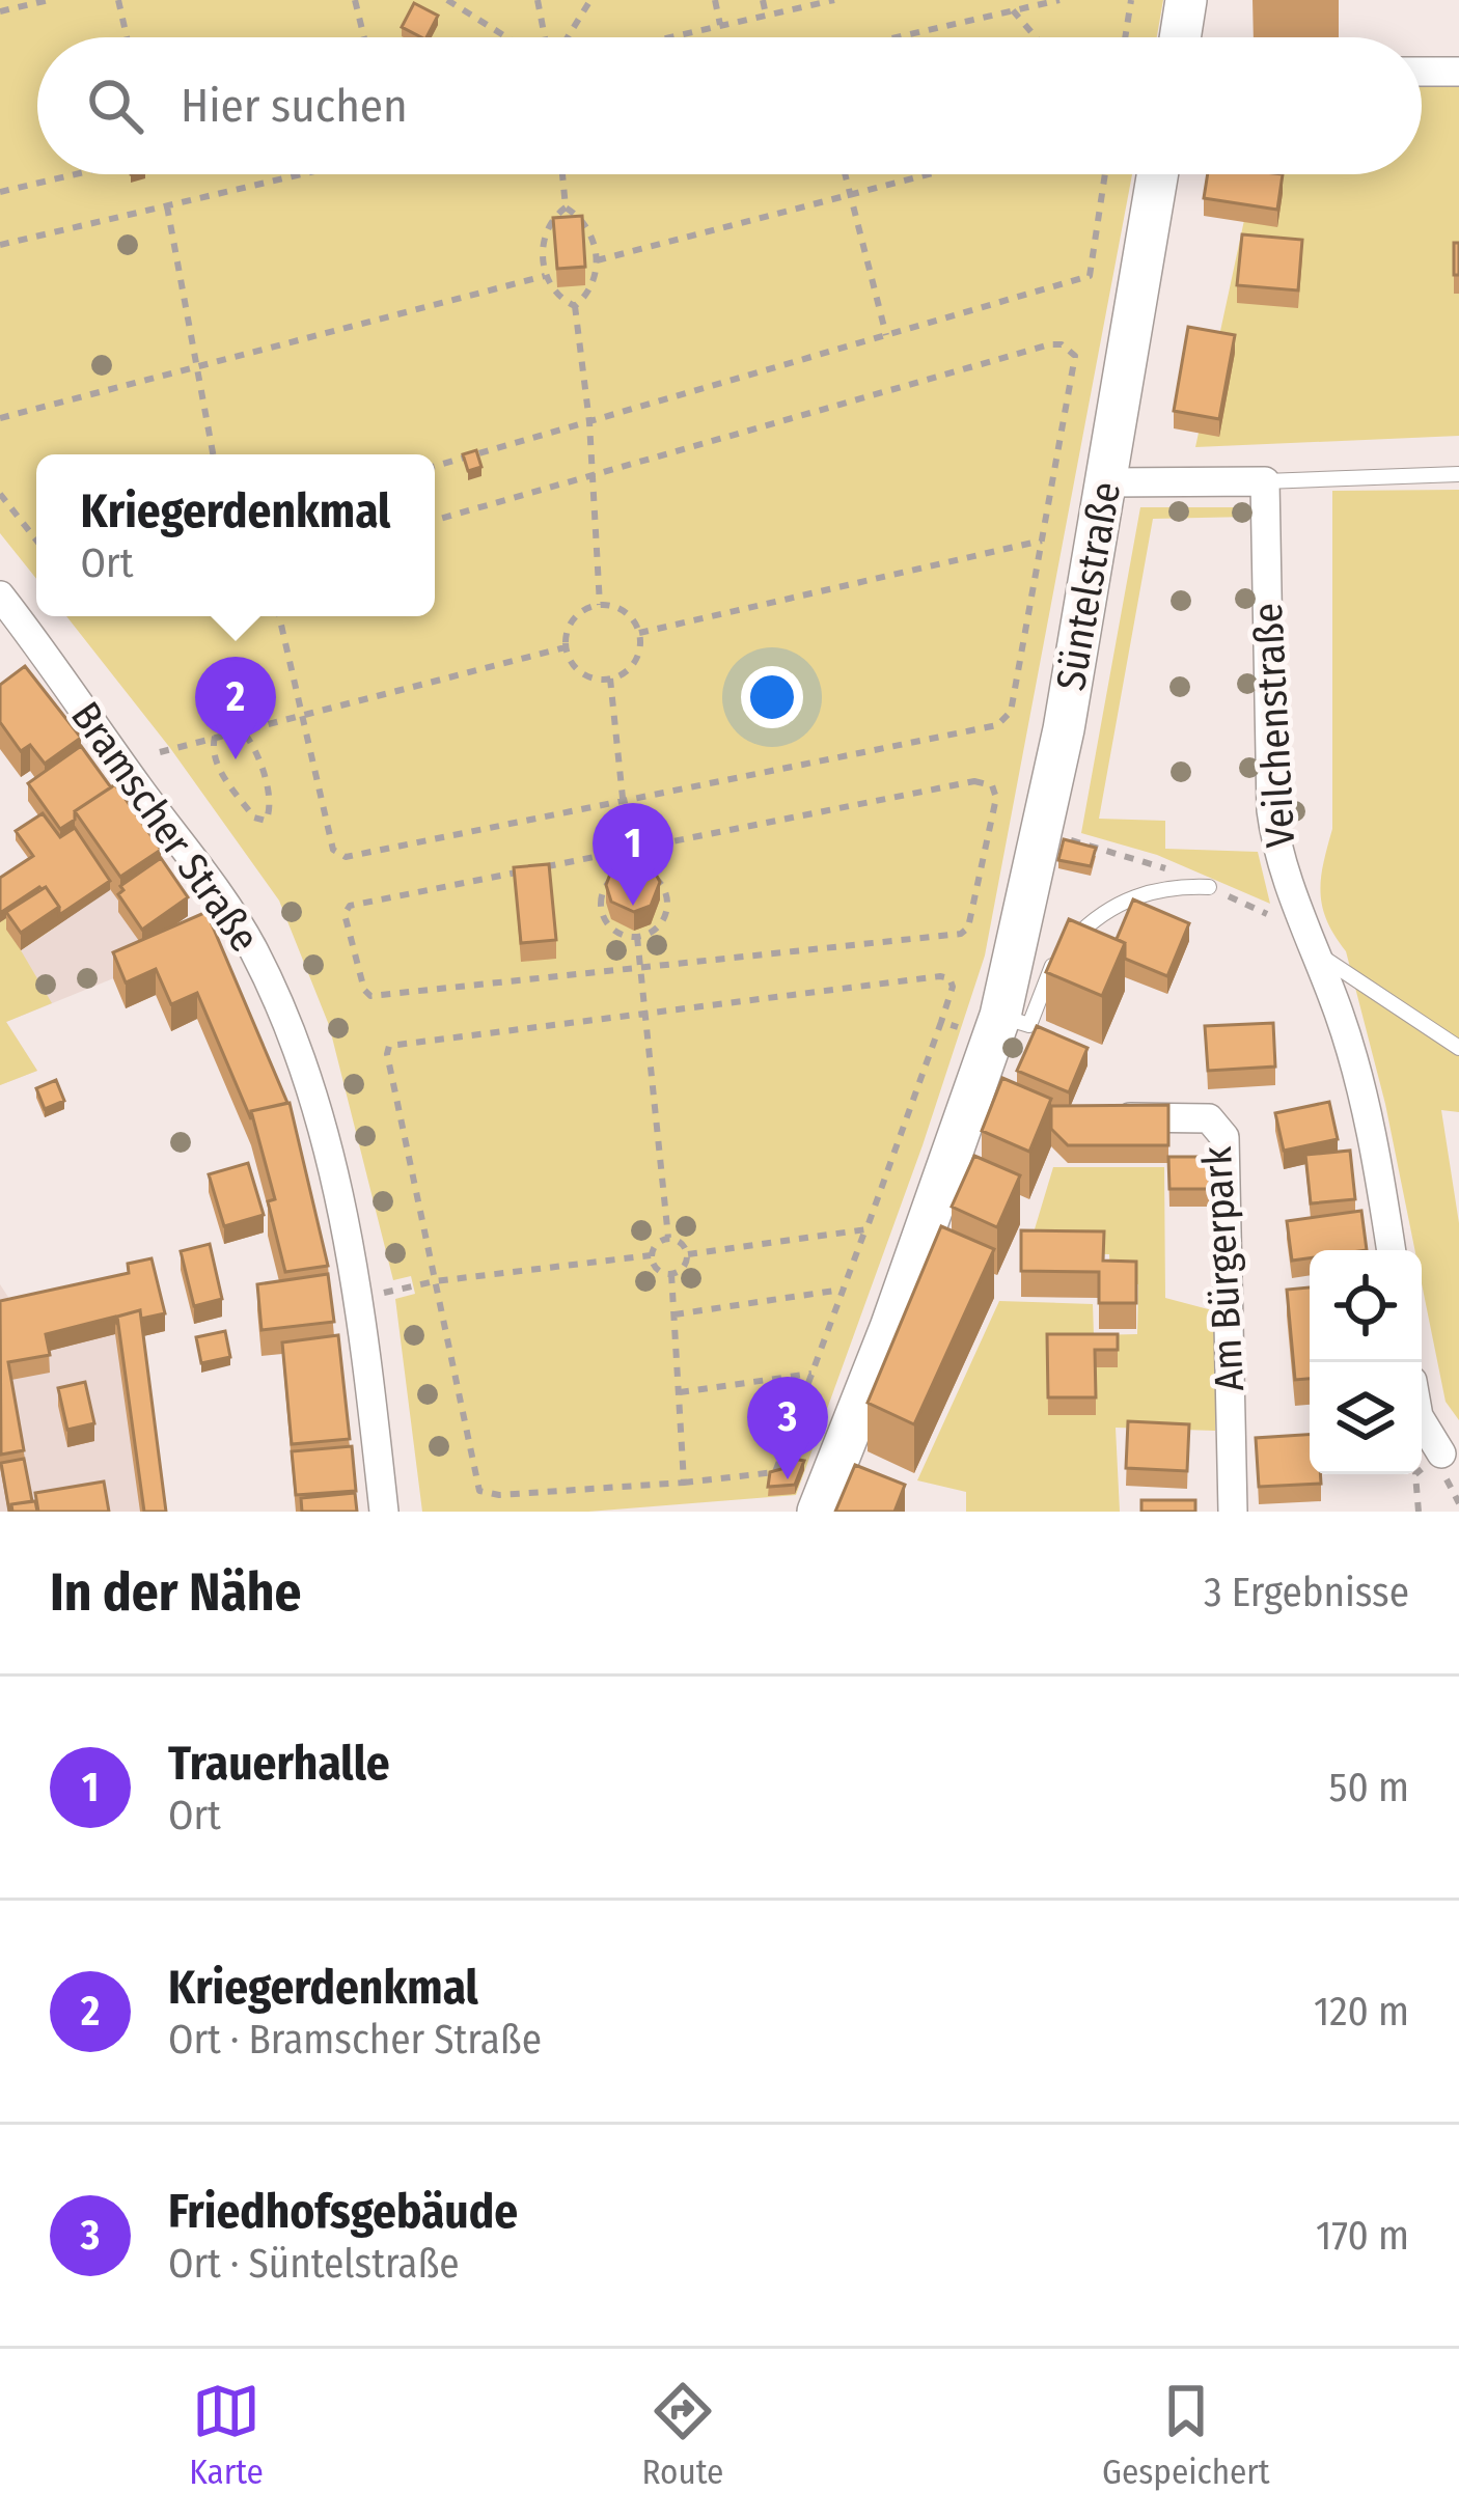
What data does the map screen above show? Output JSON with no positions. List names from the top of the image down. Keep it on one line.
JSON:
{"streets":{"street":["Süntelstraße","Veilchenstraße","Bramscher Straße","Am Bürgerpark"]},"page":{"search":"Hier suchen","popup":["Kriegerdenkmal","Ort"],"pins":["2","1","3"],"heading":["In der Nähe","3 Ergebnisse"],"list":[{"mark":"1","name":"Trauerhalle","note":"Ort","value":"50 m"},{"mark":"2","name":"Kriegerdenkmal","note":"Ort · Bramscher Straße","value":"120 m"},{"mark":"3","name":"Friedhofsgebäude","note":"Ort · Süntelstraße","value":"170 m"}],"nav":["Karte","Route","Gespeichert"]}}
